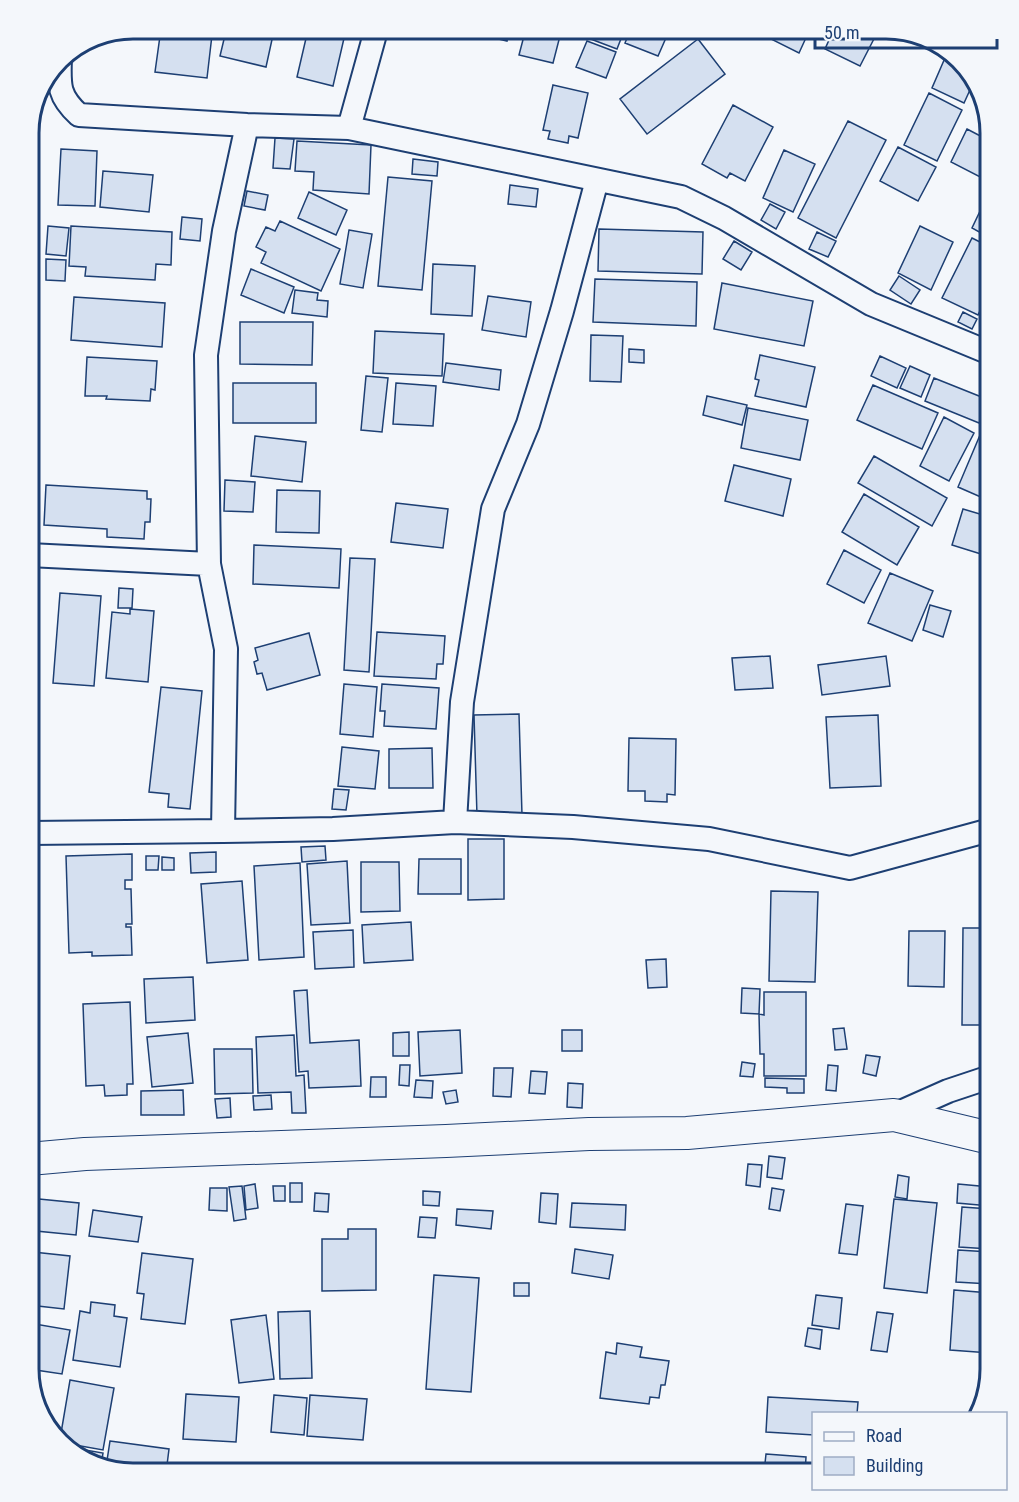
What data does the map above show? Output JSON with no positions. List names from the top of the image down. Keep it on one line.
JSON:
{"legend":["Road","Building"],"scale_bar":"50 m"}
